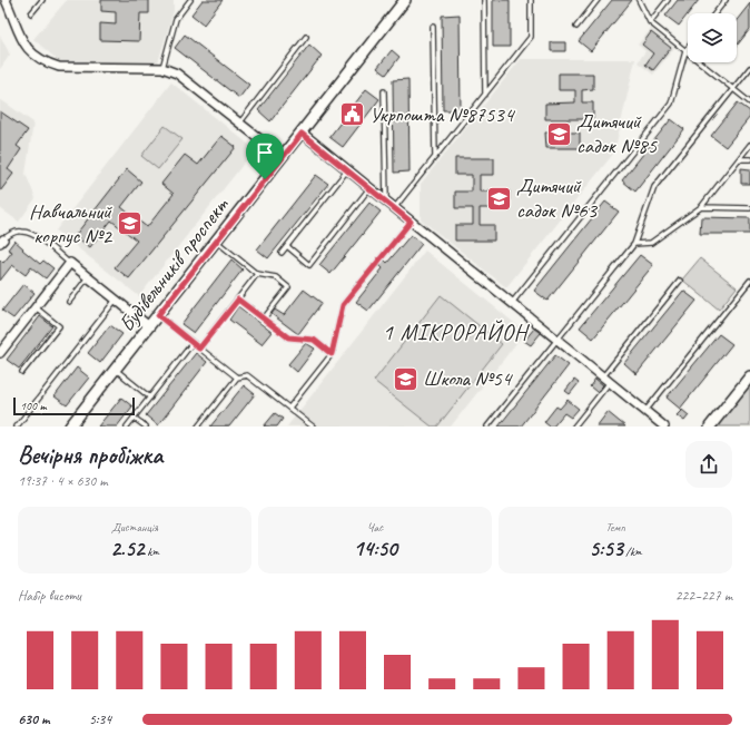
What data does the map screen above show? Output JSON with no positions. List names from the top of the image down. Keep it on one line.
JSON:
{"streets":{"main road":["Будівельників проспект"]},"districts":["1 МІКРОРАЙОН"],"places":{"public building":["Укрпошта №87534"],"school or university":["Дитячий садок №85","Дитячий садок №63","Навчальний корпус №2","Школа №54"]},"scale_bar":"100 m","page":{"scale":"100 m","heading":["Вечірня пробіжка","19:37 · 4 × 630 m"],"stats":[["Дистанція","2.52 km"],["Час","14:50"],["Темп","5:53 /km"]],"chart":["Набір висоти","222–227 m"],"list":[{"name":"630 m","note":"5:34"}]}}
